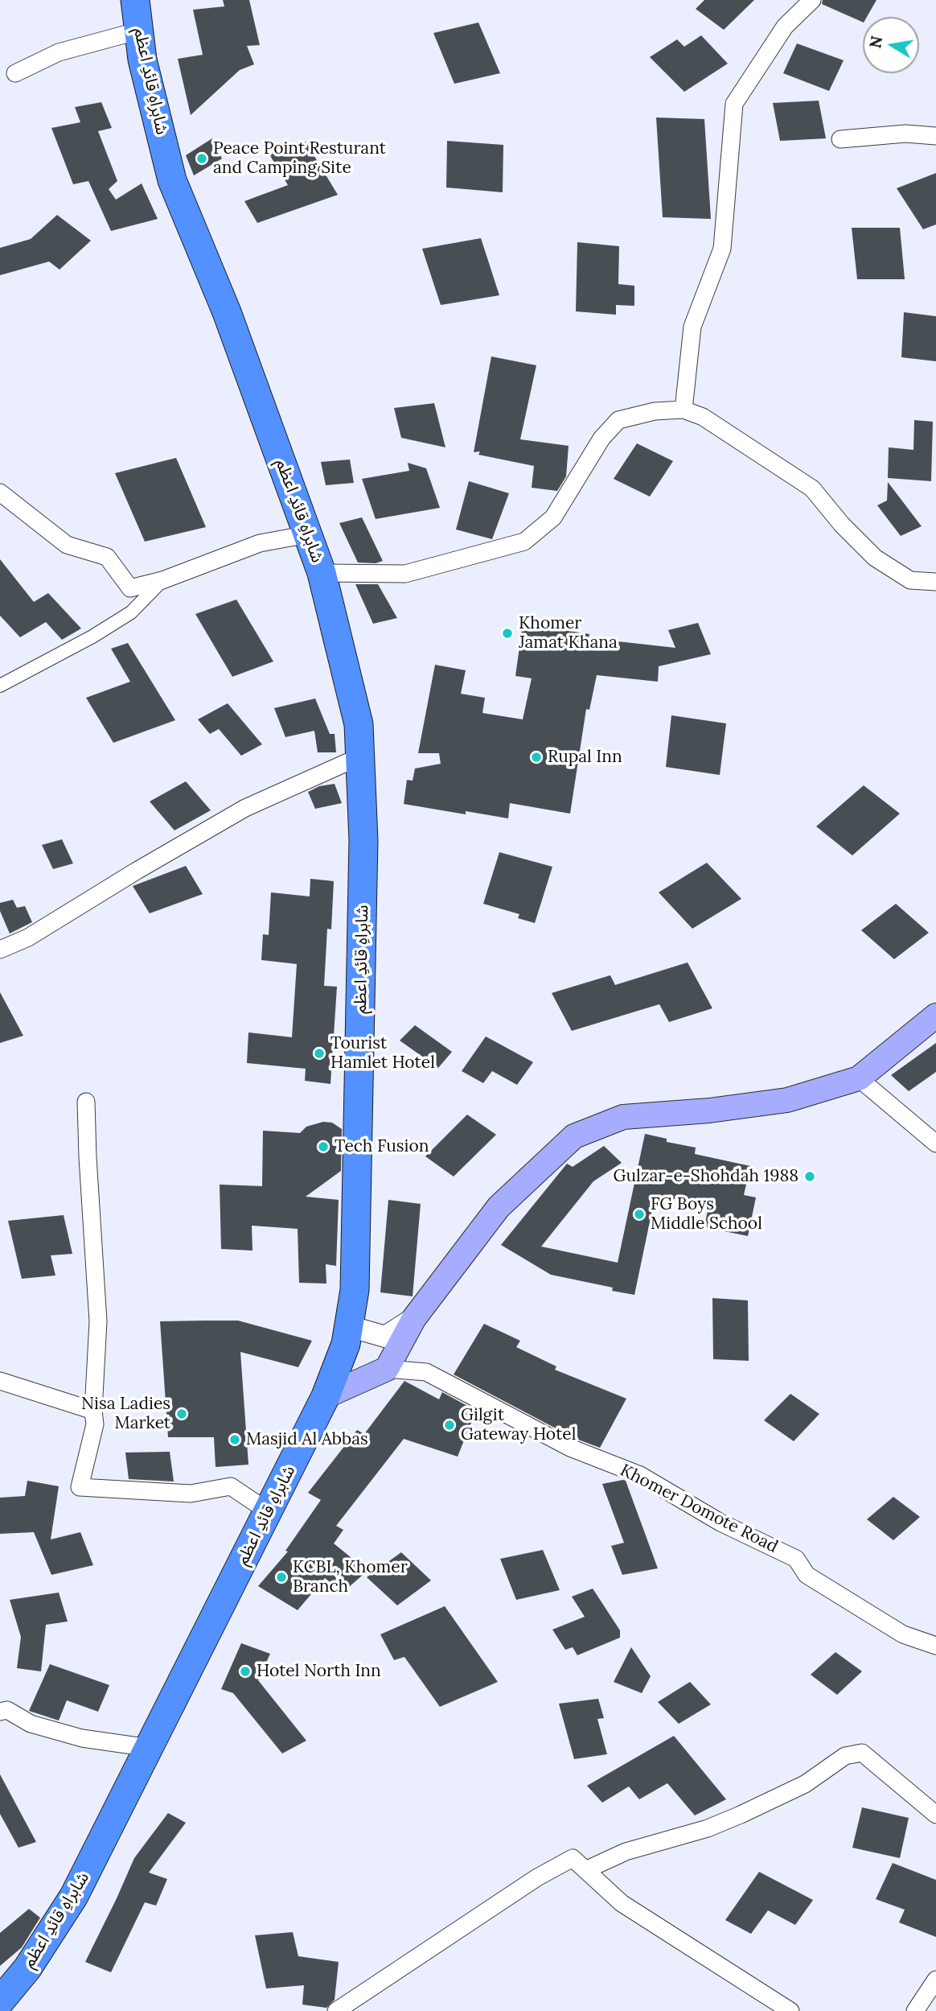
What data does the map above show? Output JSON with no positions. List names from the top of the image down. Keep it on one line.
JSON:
{"streets":{"highway":["شاہراہِ قائدِ اعظم"],"street":["Khomer Domote Road"]},"places":["Peace Point Resturant and Camping Site","Khomer Jamat Khana","Rupal Inn","Tourist Hamlet Hotel","Tech Fusion","Gulzar-e-Shohdah 1988","FG Boys Middle School","Nisa Ladies Market","Gilgit Gateway Hotel","Masjid Al Abbas","KCBL, Khomer Branch","Hotel North Inn"],"north":"left"}
